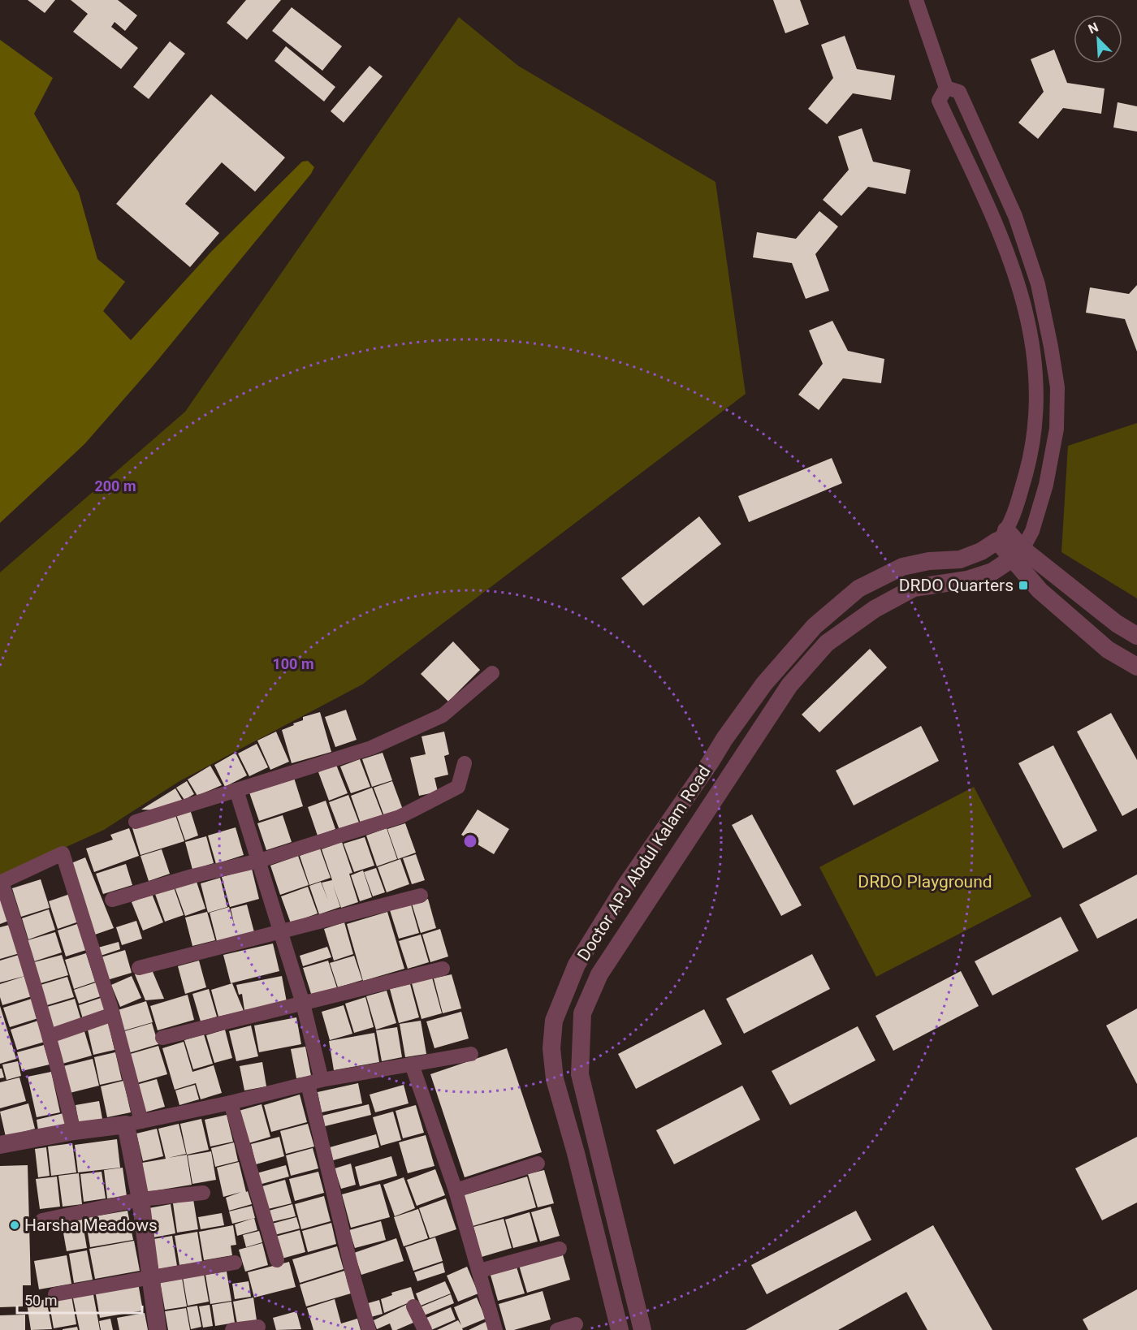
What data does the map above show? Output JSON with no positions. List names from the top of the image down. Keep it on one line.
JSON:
{"streets":{"street":["Doctor APJ Abdul Kalam Road"]},"parks":["DRDO Playground"],"places":{"transit":["DRDO Quarters"],"other":["Harsha Meadows"]},"scale_bar":"50 m","north":"top left","rings":["200 m","100 m"]}
